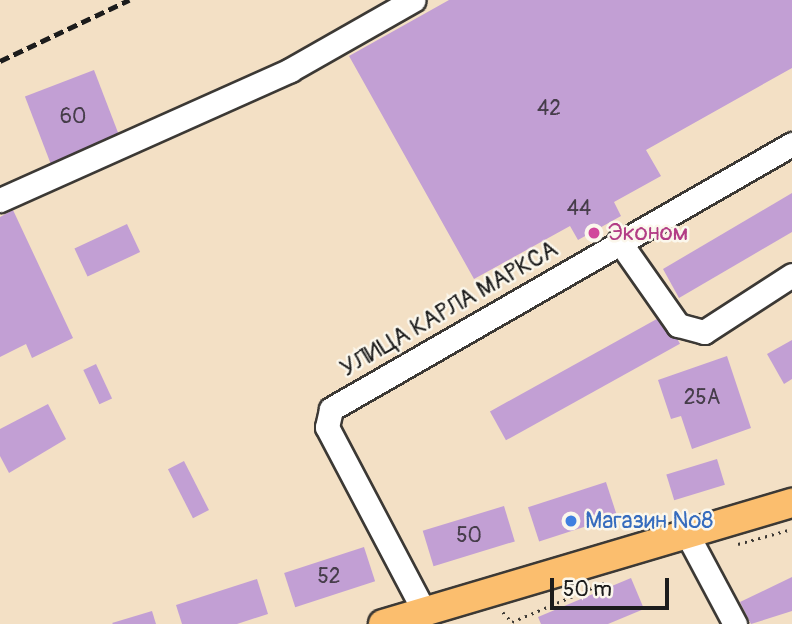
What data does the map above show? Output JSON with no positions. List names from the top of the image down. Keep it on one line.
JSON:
{"streets":{"street":["УЛИЦА КАРЛА МАРКСА"]},"places":["Эконом","Магазин №8"],"house_numbers":["42","60","44","25А","50","52"],"scale_bar":"50 m"}
